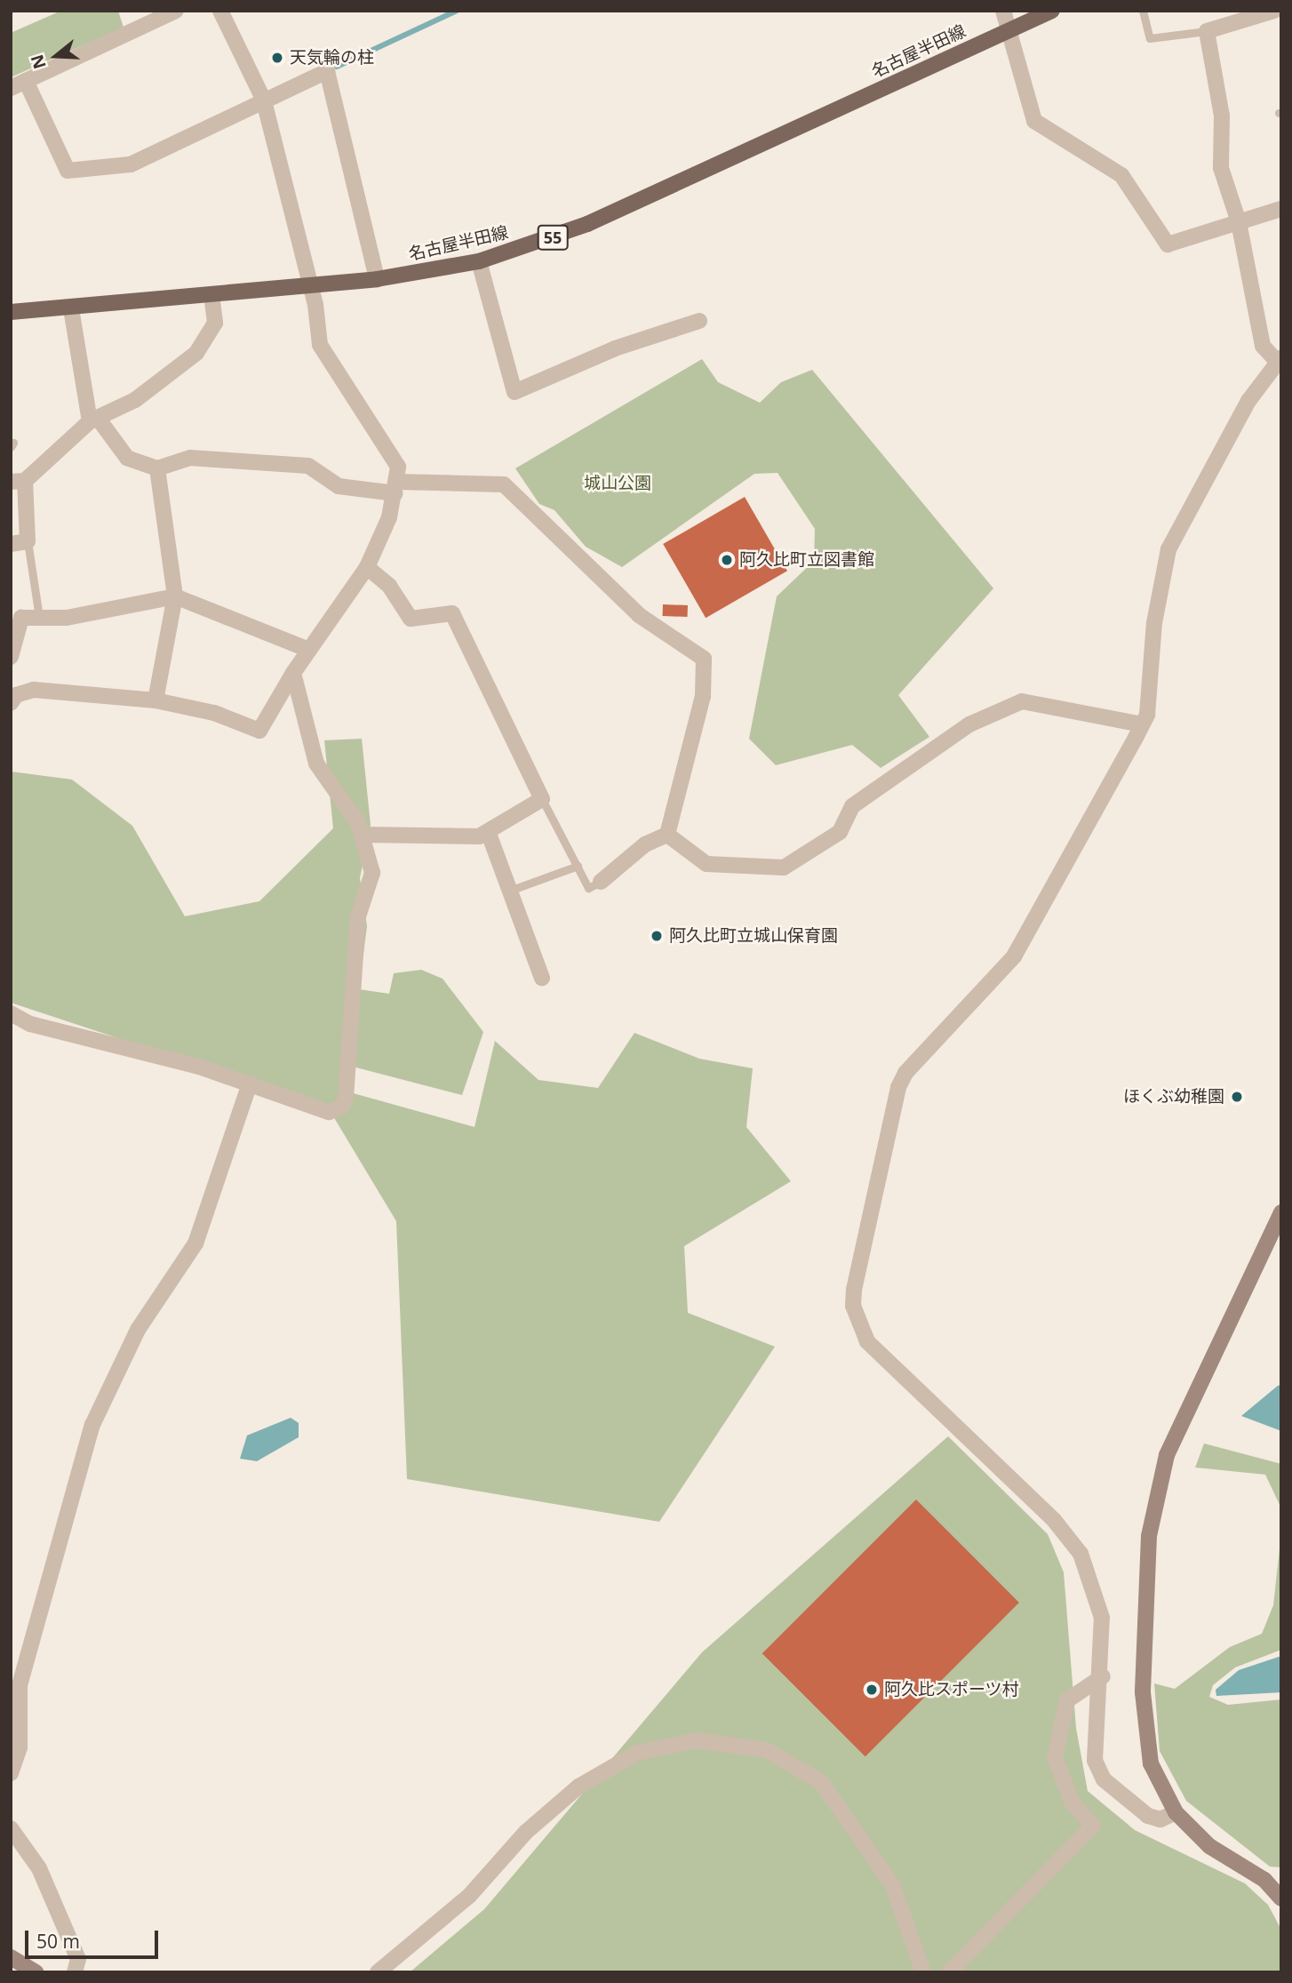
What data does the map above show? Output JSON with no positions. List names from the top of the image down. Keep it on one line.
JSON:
{"streets":{"main road":["名古屋半田線","55"]},"parks":["城山公園"],"places":["天気輪の柱","阿久比町立図書館","阿久比町立城山保育園","ほくぶ幼稚園","阿久比スポーツ村"],"scale_bar":"50 m","north":"left"}
